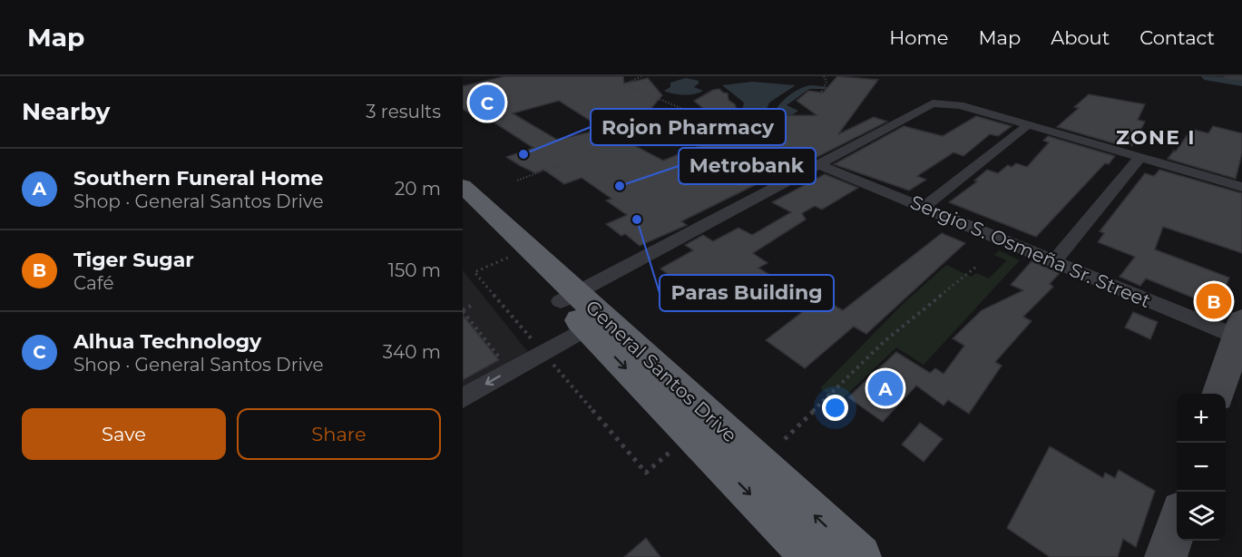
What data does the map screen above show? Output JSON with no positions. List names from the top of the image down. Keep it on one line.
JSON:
{"streets":{"highway":["General Santos Drive"],"street":["Sergio S. Osmeña Sr. Street"]},"districts":["ZONE I"],"places":["Rojon Pharmacy","Metrobank","Paras Building"],"page":{"header":"Map","nav":["Home","Map","About","Contact"],"heading":["Nearby","3 results"],"pins":["C","B","A"],"list":[{"mark":"A","name":"Southern Funeral Home","note":"Shop · General Santos Drive","value":"20 m"},{"mark":"B","name":"Tiger Sugar","note":"Café","value":"150 m"},{"mark":"C","name":"Alhua Technology","note":"Shop · General Santos Drive","value":"340 m"}],"buttons":["Save","Share"],"map_buttons":["+","−"]}}
